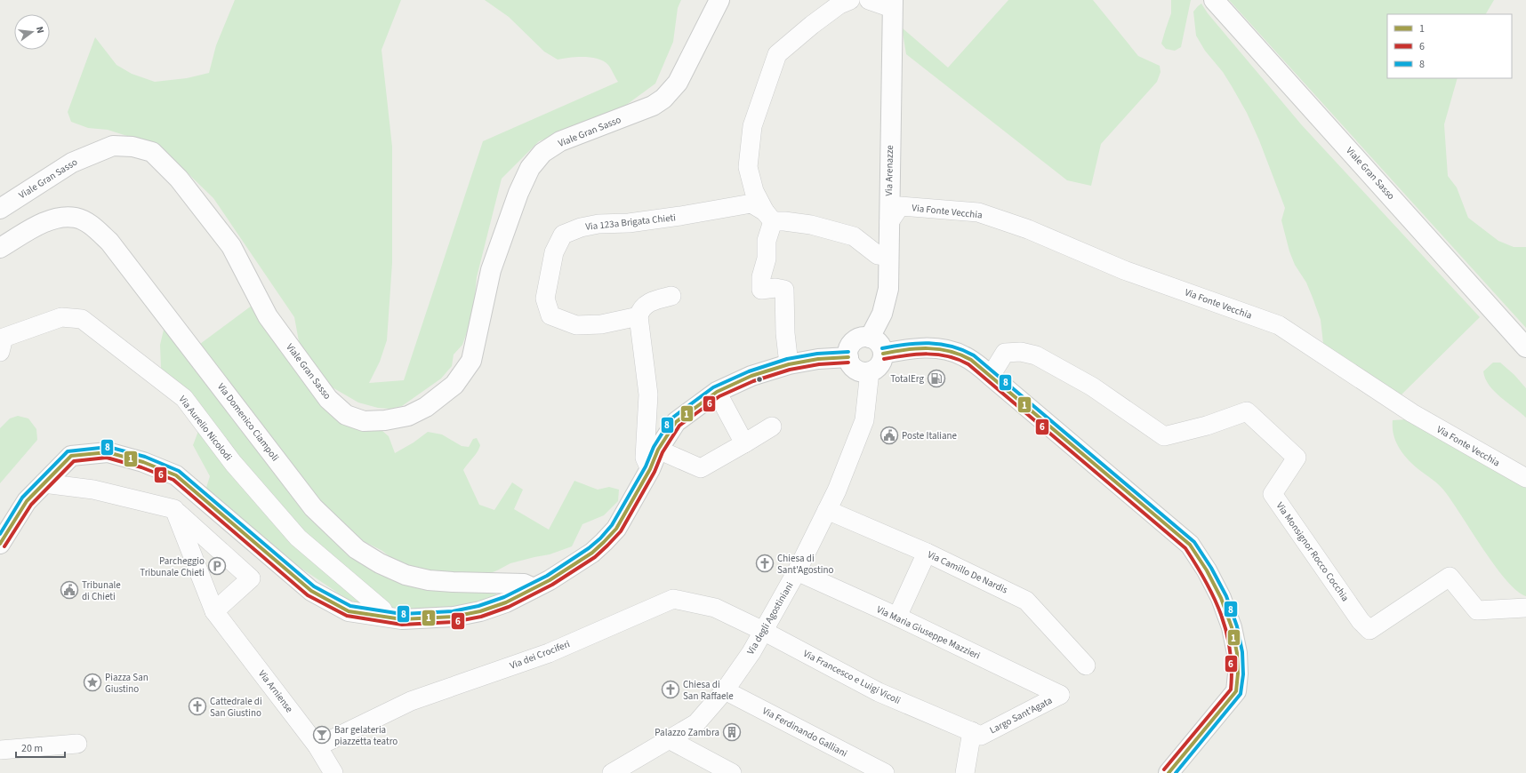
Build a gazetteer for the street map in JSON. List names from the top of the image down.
{
  "streets": {
    "street": [
      "Viale Gran Sasso",
      "Via Arenazze",
      "Via Fonte Vecchia",
      "Via 123a Brigata Chieti",
      "Via Domenico Ciampoli",
      "Via Aurelio Nicolodi",
      "Via Monsignor Rocco Cocchia",
      "Via Camillo De Nardis",
      "Via degli Agostiniani",
      "Via Maria Giuseppe Mazzieri",
      "Via dei Crociferi",
      "Via Francesco e Luigi Vicoli",
      "Via Arniense",
      "Largo Sant'Agata",
      "Via Ferdinando Galliani"
    ]
  },
  "crossings": [
    ["Via Arenazze", "Via Fonte Vecchia"],
    ["Via Arenazze", "Via degli Agostiniani"],
    ["Via Camillo De Nardis", "Via degli Agostiniani"],
    ["Via degli Agostiniani", "Via Maria Giuseppe Mazzieri"],
    ["Via degli Agostiniani", "Via dei Crociferi"],
    ["Via degli Agostiniani", "Via Francesco e Luigi Vicoli"],
    ["Via degli Agostiniani", "Via Ferdinando Galliani"],
    ["Via Maria Giuseppe Mazzieri", "Largo Sant'Agata"],
    ["Via dei Crociferi", "Via Francesco e Luigi Vicoli"],
    ["Via dei Crociferi", "Via Arniense"],
    ["Via Francesco e Luigi Vicoli", "Largo Sant'Agata"]
  ],
  "places": {
    "fuel station": ["TotalErg"],
    "public building": ["Poste Italiane", "Tribunale di Chieti"],
    "church": ["Chiesa di Sant'Agostino", "Chiesa di San Raffaele", "Cattedrale di San Giustino"],
    "parking": ["Parcheggio Tribunale Chieti"],
    "place": ["Piazza San Giustino"],
    "building": ["Palazzo Zambra"],
    "bar": ["Bar gelateria piazzetta teatro"]
  },
  "lines": ["transit line 8", "transit line 1", "transit line 6"],
  "legend": ["1", "6", "8"],
  "scale_bar": "20 m",
  "north": "right"
}
